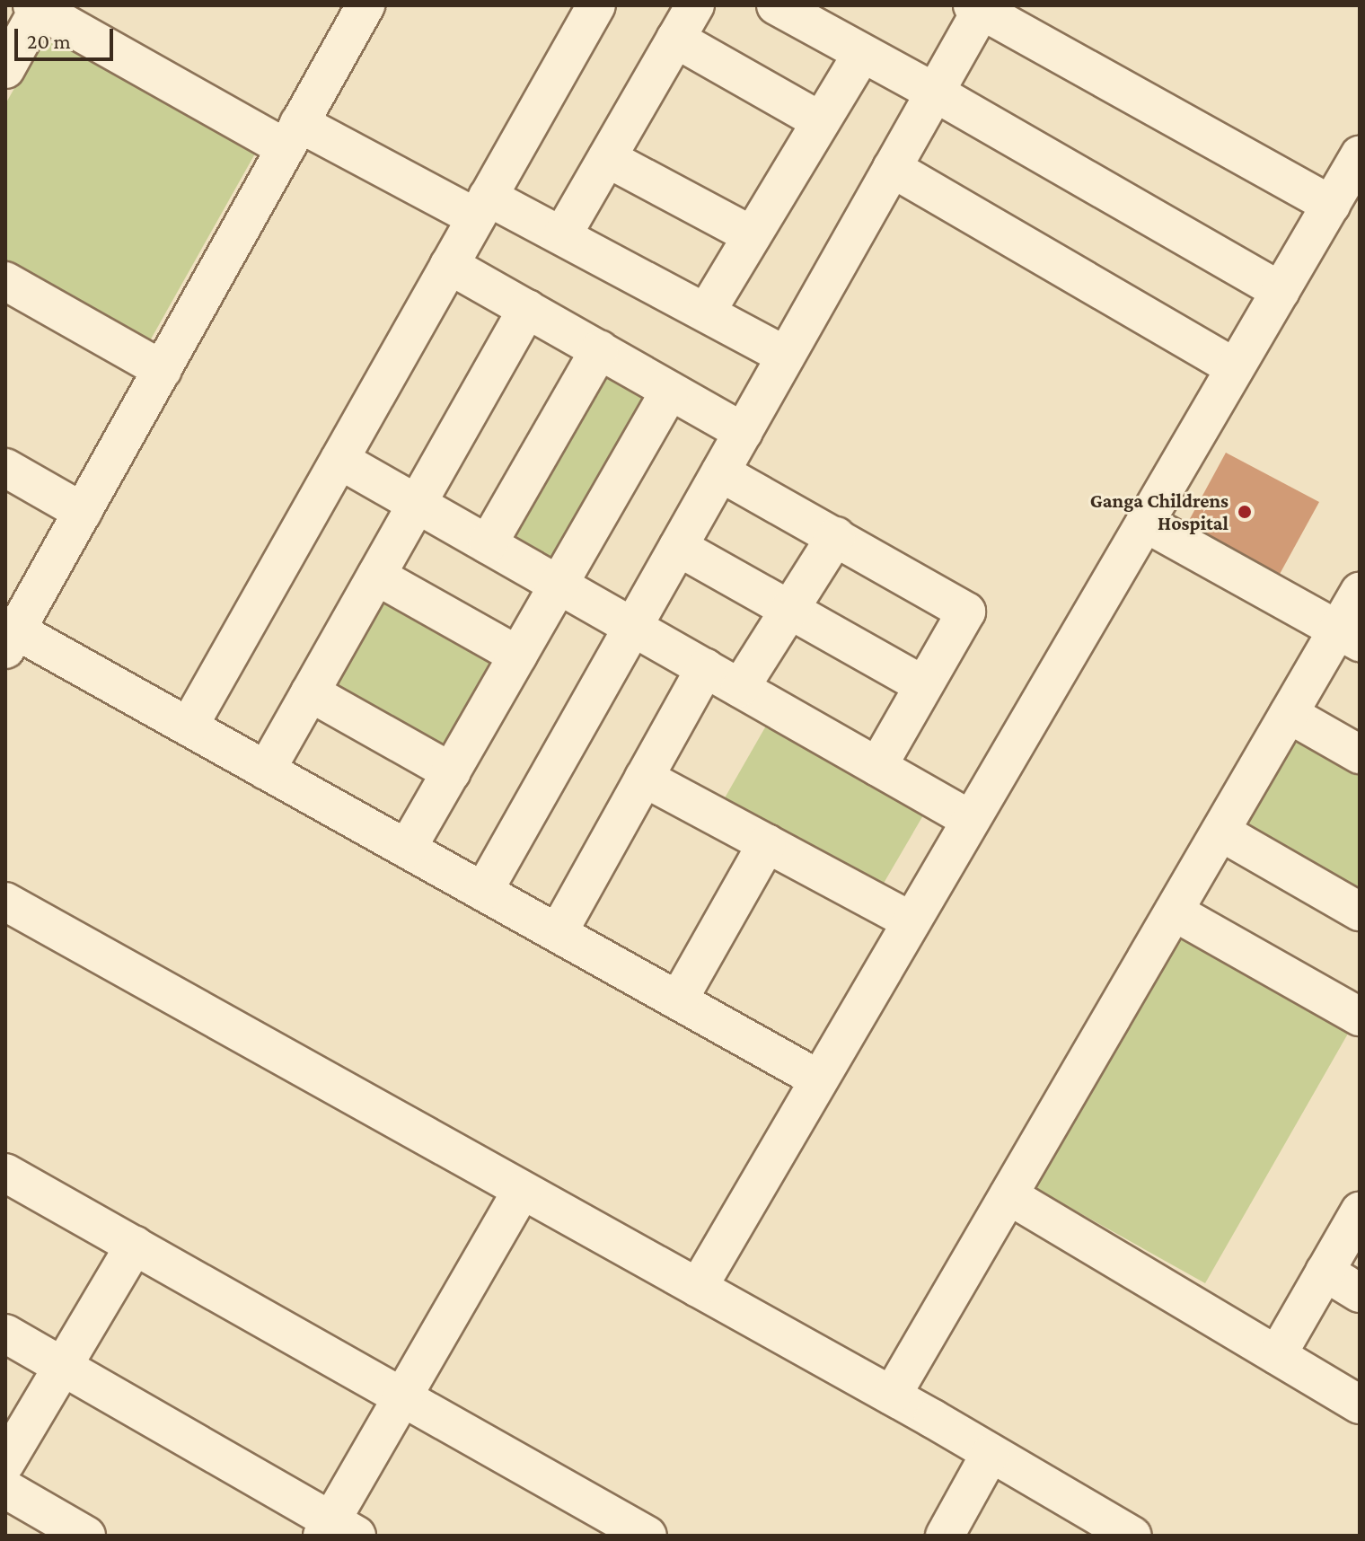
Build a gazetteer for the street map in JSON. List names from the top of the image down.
{
  "places": ["Ganga Childrens Hospital"],
  "scale_bar": "20 m"
}
